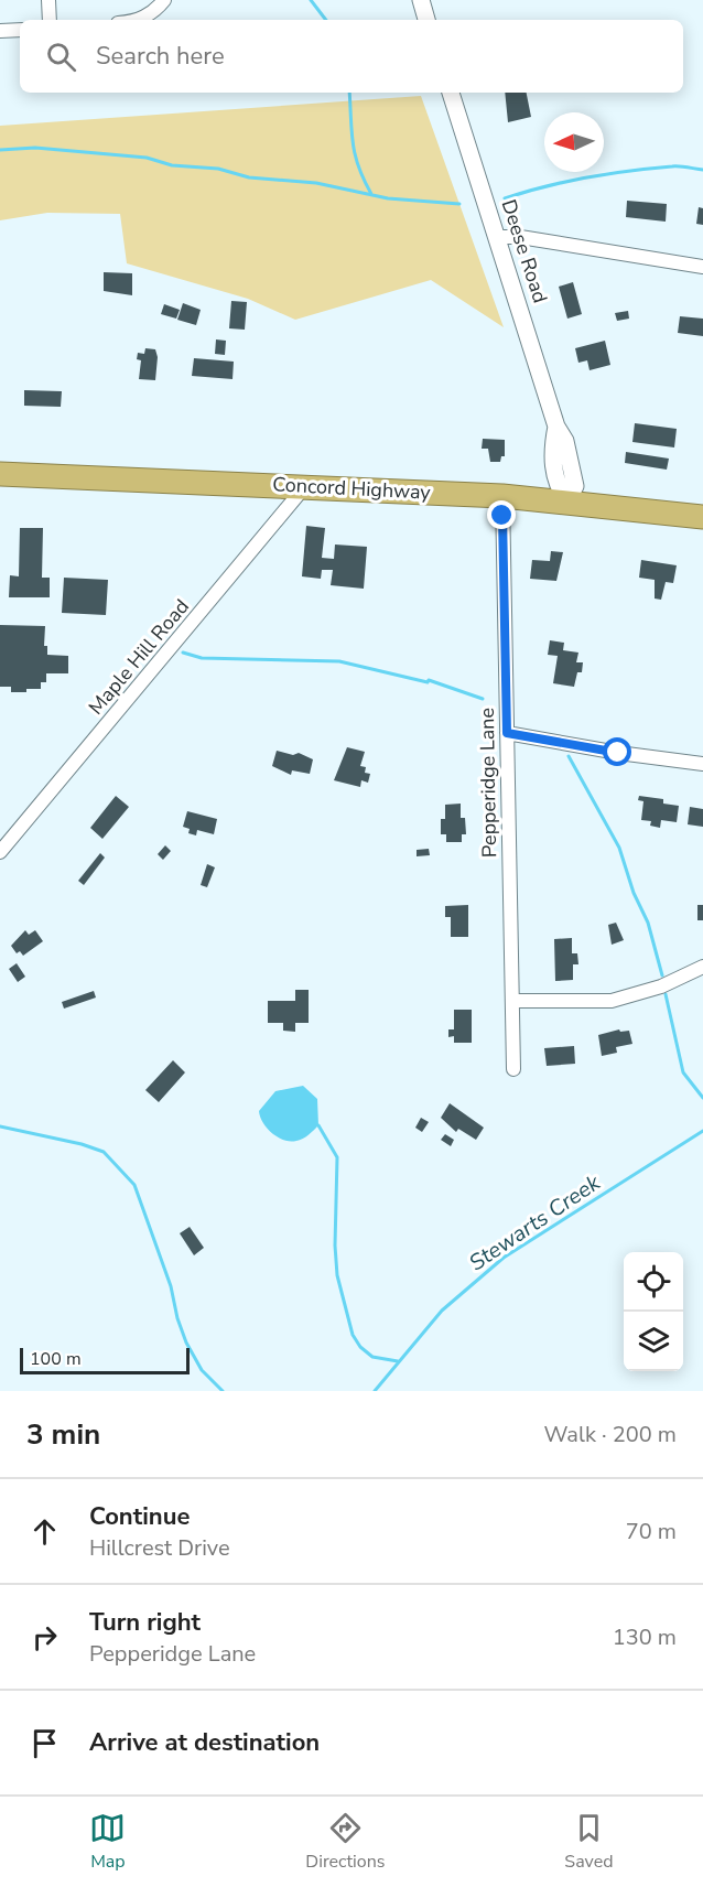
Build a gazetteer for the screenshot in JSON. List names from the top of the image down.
{
  "streets": {
    "highway": ["Concord Highway"],
    "street": ["Deese Road", "Maple Hill Road", "Pepperidge Lane"]
  },
  "crossings": [
    ["Deese Road", "Concord Highway"],
    ["Concord Highway", "Maple Hill Road"],
    ["Concord Highway", "Pepperidge Lane"]
  ],
  "water": ["Stewarts Creek"],
  "scale_bar": "100 m",
  "north": "left",
  "page": {
    "search": "Search here",
    "scale": "100 m",
    "heading": ["3 min", "Walk · 200 m"],
    "list": [
      ["Continue", "Hillcrest Drive", "70 m"],
      ["Turn right", "Pepperidge Lane", "130 m"],
      "Arrive at destination"
    ],
    "nav": ["Map", "Directions", "Saved"]
  }
}
